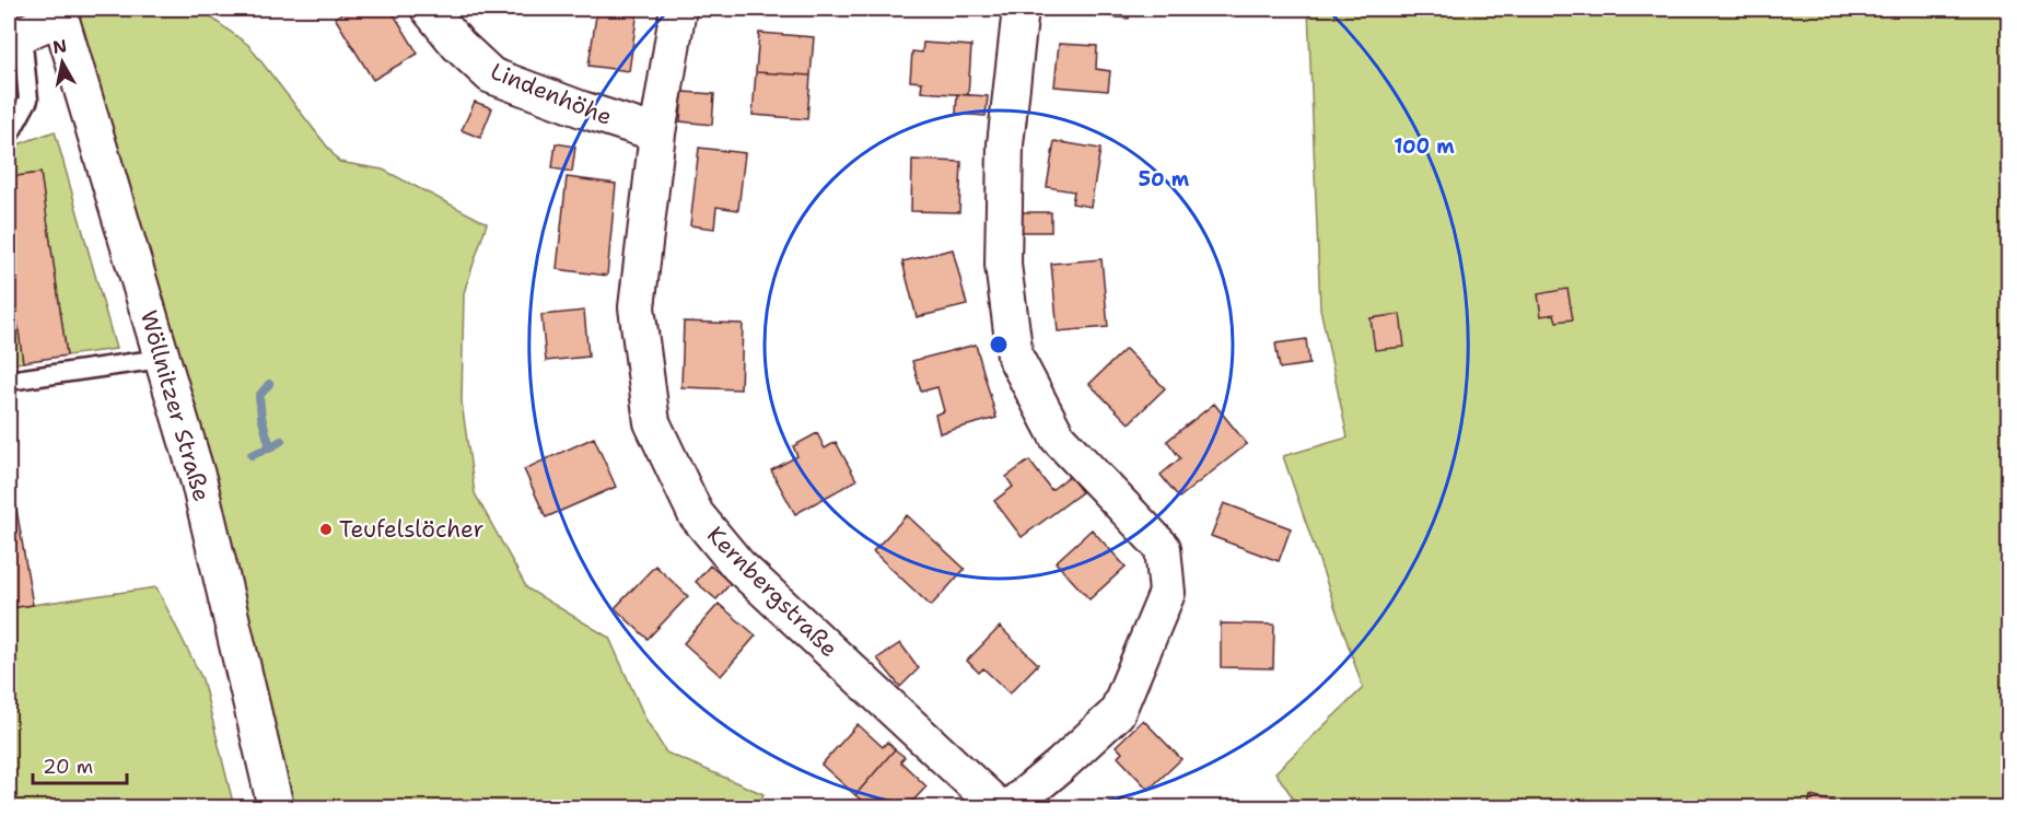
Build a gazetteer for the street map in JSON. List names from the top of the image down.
{
  "streets": {
    "street": ["Lindenhöhe", "Wöllnitzer Straße", "Kernbergstraße"]
  },
  "crossings": [
    ["Lindenhöhe", "Kernbergstraße"]
  ],
  "places": ["Teufelslöcher"],
  "scale_bar": "20 m",
  "north": "top",
  "rings": ["100 m", "50 m"]
}
